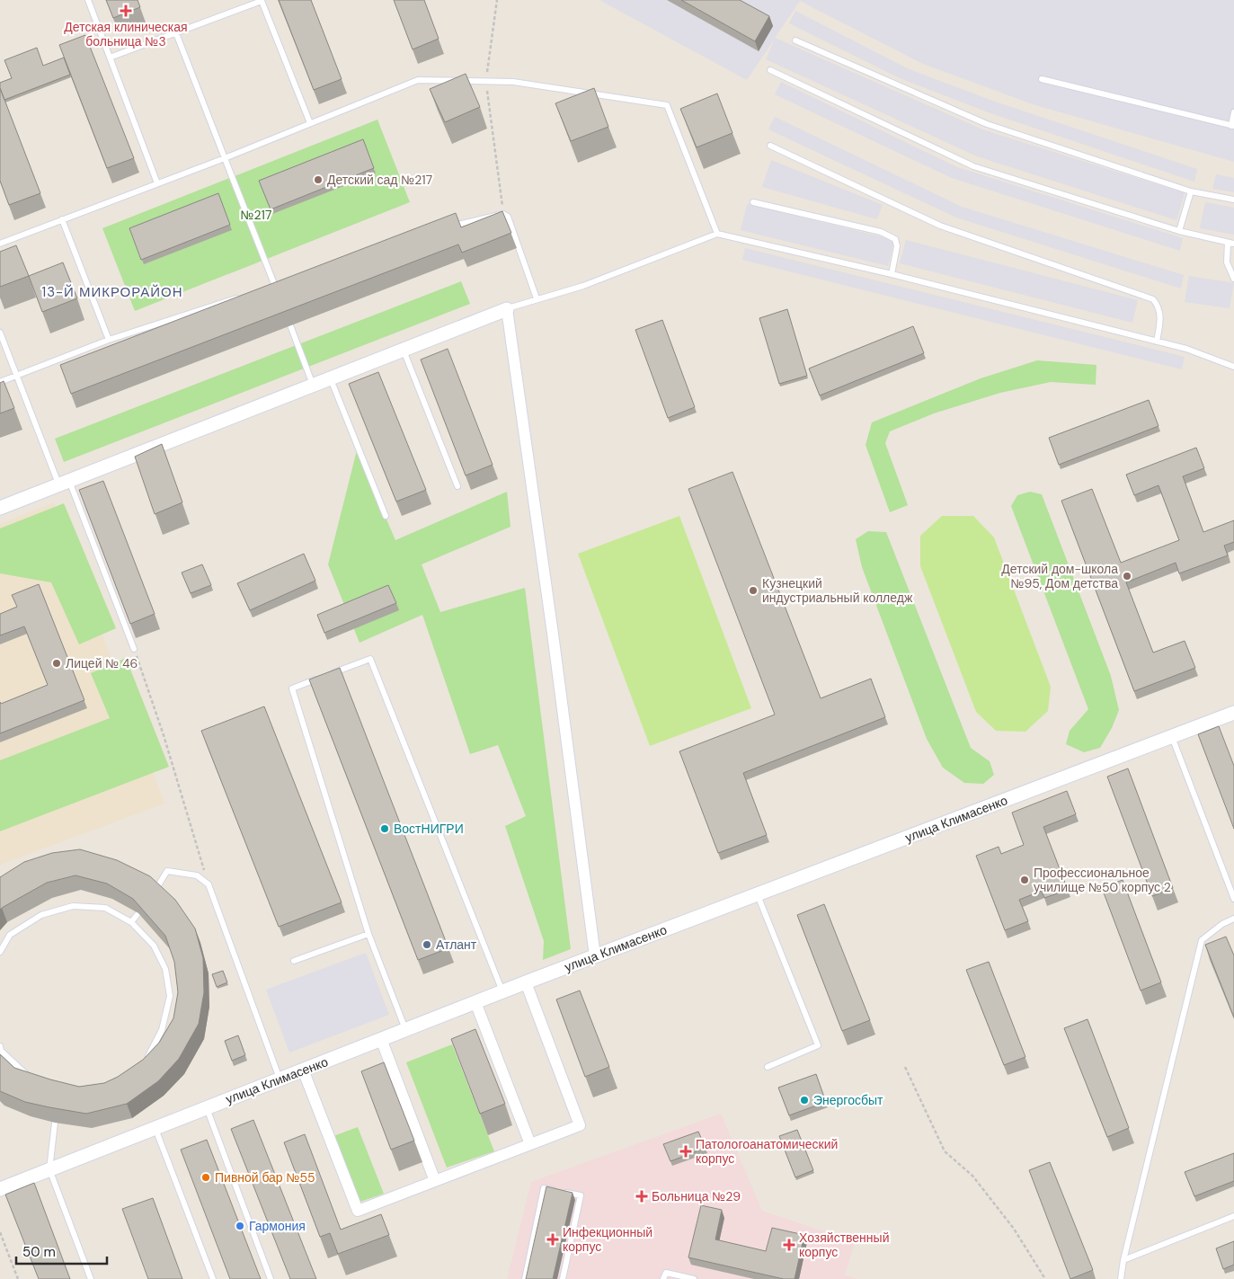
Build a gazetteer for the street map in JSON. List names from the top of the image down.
{
  "streets": {
    "street": ["улица Климасенко"]
  },
  "districts": ["13-Й МИКРОРАЙОН"],
  "parks": ["№217"],
  "places": {
    "health": [
      "Детская клиническая больница №3",
      "Патологоанатомический корпус",
      "Больница №29",
      "Инфекционный корпус",
      "Хозяйственный корпус"
    ],
    "other": [
      "Детский сад №217",
      "Детский дом-школа №95, Дом детства",
      "Кузнецкий индустриальный колледж",
      "Лицей № 46",
      "ВостНИГРИ",
      "Профессиональное училище №50 корпус 2",
      "Атлант",
      "Энергосбыт",
      "Пивной бар №55",
      "Гармония"
    ]
  },
  "scale_bar": "50 m"
}
